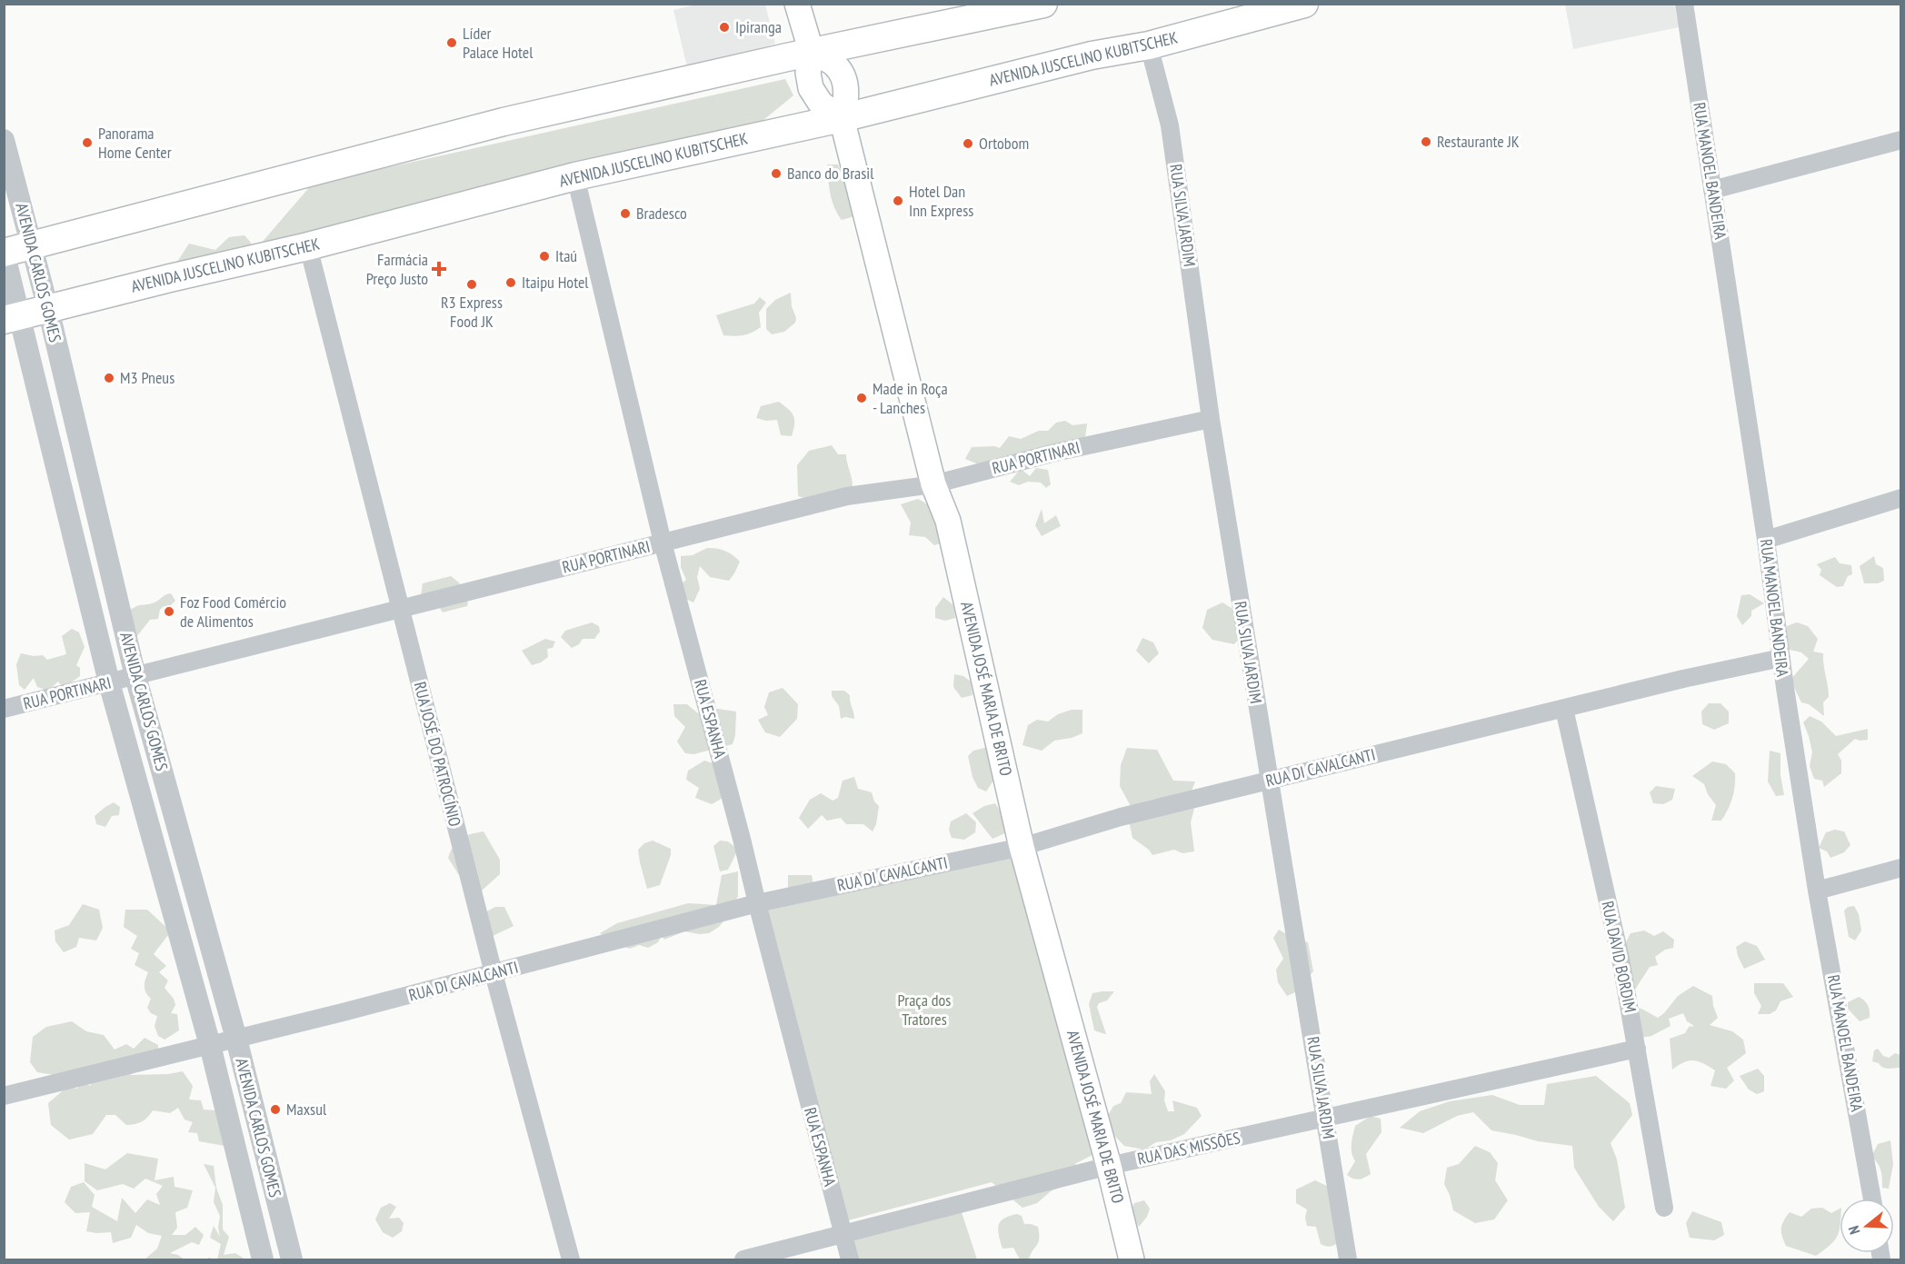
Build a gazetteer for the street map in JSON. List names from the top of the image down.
{
  "streets": {
    "main road": ["AVENIDA JUSCELINO KUBITSCHEK", "AVENIDA JOSÉ MARIA DE BRITO"],
    "street": [
      "RUA MANOEL BANDEIRA",
      "RUA SILVA JARDIM",
      "AVENIDA CARLOS GOMES",
      "RUA PORTINARI",
      "RUA ESPANHA",
      "RUA JOSÉ DO PATROCÍNIO",
      "RUA DI CAVALCANTI",
      "RUA DAVID BORDIM",
      "RUA DAS MISSÕES"
    ]
  },
  "crossings": [
    ["AVENIDA JUSCELINO KUBITSCHEK", "RUA SILVA JARDIM"],
    ["AVENIDA JUSCELINO KUBITSCHEK", "AVENIDA CARLOS GOMES"],
    ["AVENIDA JUSCELINO KUBITSCHEK", "AVENIDA JOSÉ MARIA DE BRITO"],
    ["AVENIDA JUSCELINO KUBITSCHEK", "RUA ESPANHA"],
    ["AVENIDA JUSCELINO KUBITSCHEK", "RUA JOSÉ DO PATROCÍNIO"],
    ["RUA MANOEL BANDEIRA", "RUA DI CAVALCANTI"],
    ["RUA SILVA JARDIM", "RUA PORTINARI"],
    ["RUA SILVA JARDIM", "RUA DI CAVALCANTI"],
    ["RUA SILVA JARDIM", "RUA DAS MISSÕES"],
    ["AVENIDA CARLOS GOMES", "RUA PORTINARI"],
    ["AVENIDA CARLOS GOMES", "RUA DI CAVALCANTI"],
    ["RUA PORTINARI", "AVENIDA JOSÉ MARIA DE BRITO"],
    ["RUA PORTINARI", "RUA ESPANHA"],
    ["RUA PORTINARI", "RUA JOSÉ DO PATROCÍNIO"],
    ["AVENIDA JOSÉ MARIA DE BRITO", "RUA DI CAVALCANTI"],
    ["AVENIDA JOSÉ MARIA DE BRITO", "RUA DAS MISSÕES"],
    ["RUA ESPANHA", "RUA DI CAVALCANTI"],
    ["RUA ESPANHA", "RUA DAS MISSÕES"],
    ["RUA JOSÉ DO PATROCÍNIO", "RUA DI CAVALCANTI"],
    ["RUA DI CAVALCANTI", "RUA DAVID BORDIM"],
    ["RUA DAVID BORDIM", "RUA DAS MISSÕES"]
  ],
  "parks": ["Praça dos Tratores"],
  "places": {
    "other": [
      "Ipiranga",
      "Líder Palace Hotel",
      "Restaurante JK",
      "Panorama Home Center",
      "Ortobom",
      "Banco do Brasil",
      "Hotel Dan Inn Express",
      "Bradesco",
      "Itaú",
      "Itaipu Hotel",
      "R3 Express Food JK",
      "M3 Pneus",
      "Made in Roça - Lanches",
      "Foz Food Comércio de Alimentos",
      "Maxsul"
    ],
    "health": ["Farmácia Preço Justo"]
  },
  "north": "left"
}
